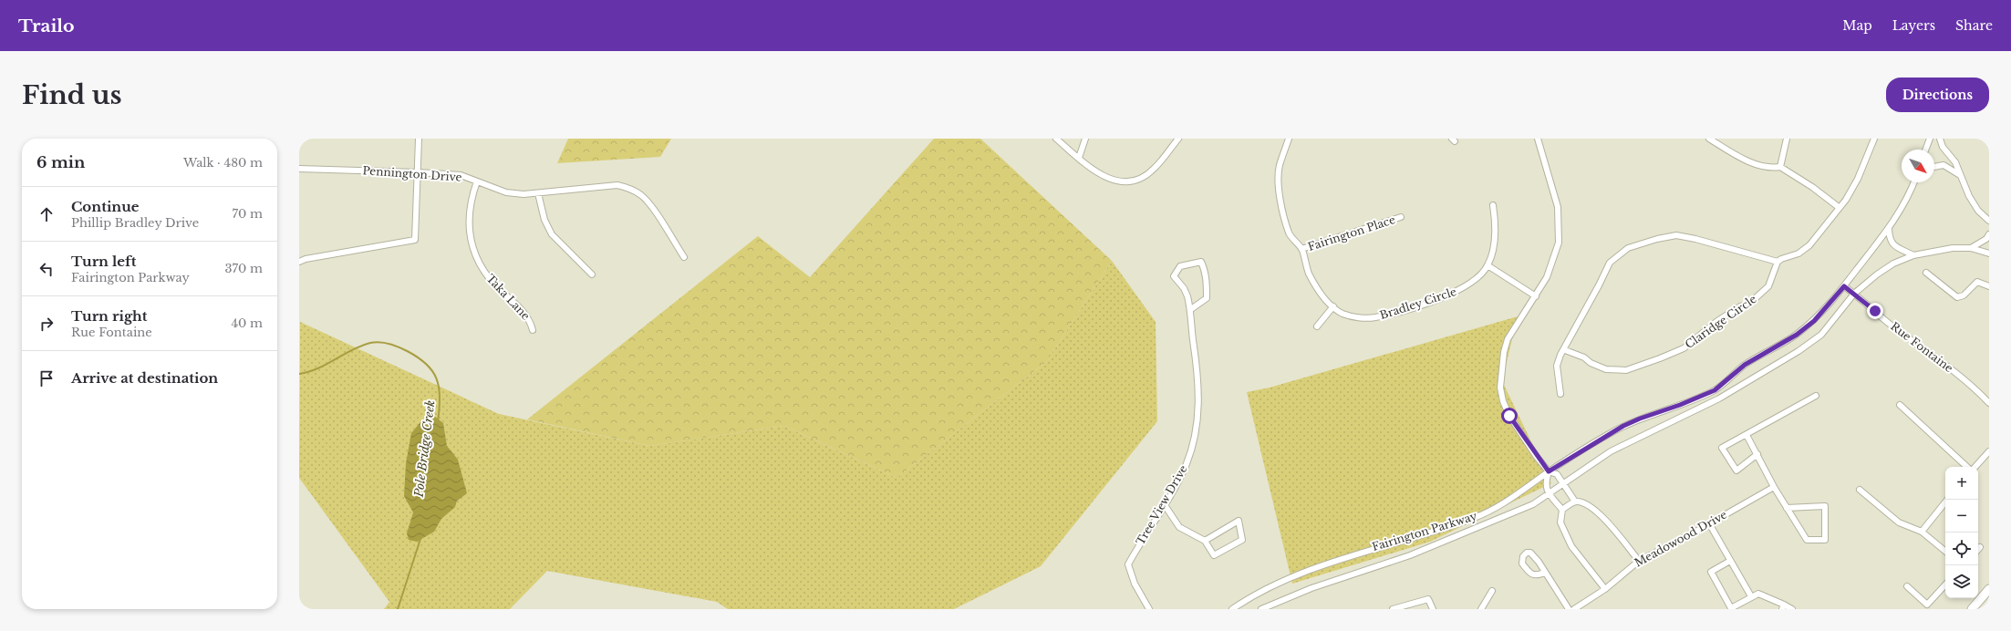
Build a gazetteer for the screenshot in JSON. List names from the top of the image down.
{
  "streets": {
    "street": [
      "Pennington Drive",
      "Fairington Place",
      "Taka Lane",
      "Bradley Circle",
      "Claridge Circle",
      "Rue Fontaine",
      "Tree View Drive",
      "Fairington Parkway",
      "Meadowood Drive"
    ]
  },
  "crossings": [
    ["Pennington Drive", "Taka Lane"],
    ["Fairington Place", "Bradley Circle"],
    ["Rue Fontaine", "Fairington Parkway"]
  ],
  "water": ["Pole Bridge Creek"],
  "north": "bottom right",
  "page": {
    "header": "Trailo",
    "nav": ["Map", "Layers", "Share"],
    "buttons": "Directions",
    "title": "Find us",
    "heading": ["6 min", "Walk · 480 m"],
    "list": [
      ["Continue", "Phillip Bradley Drive", "70 m"],
      ["Turn left", "Fairington Parkway", "370 m"],
      ["Turn right", "Rue Fontaine", "40 m"],
      "Arrive at destination"
    ],
    "map_buttons": ["+", "−"]
  }
}
